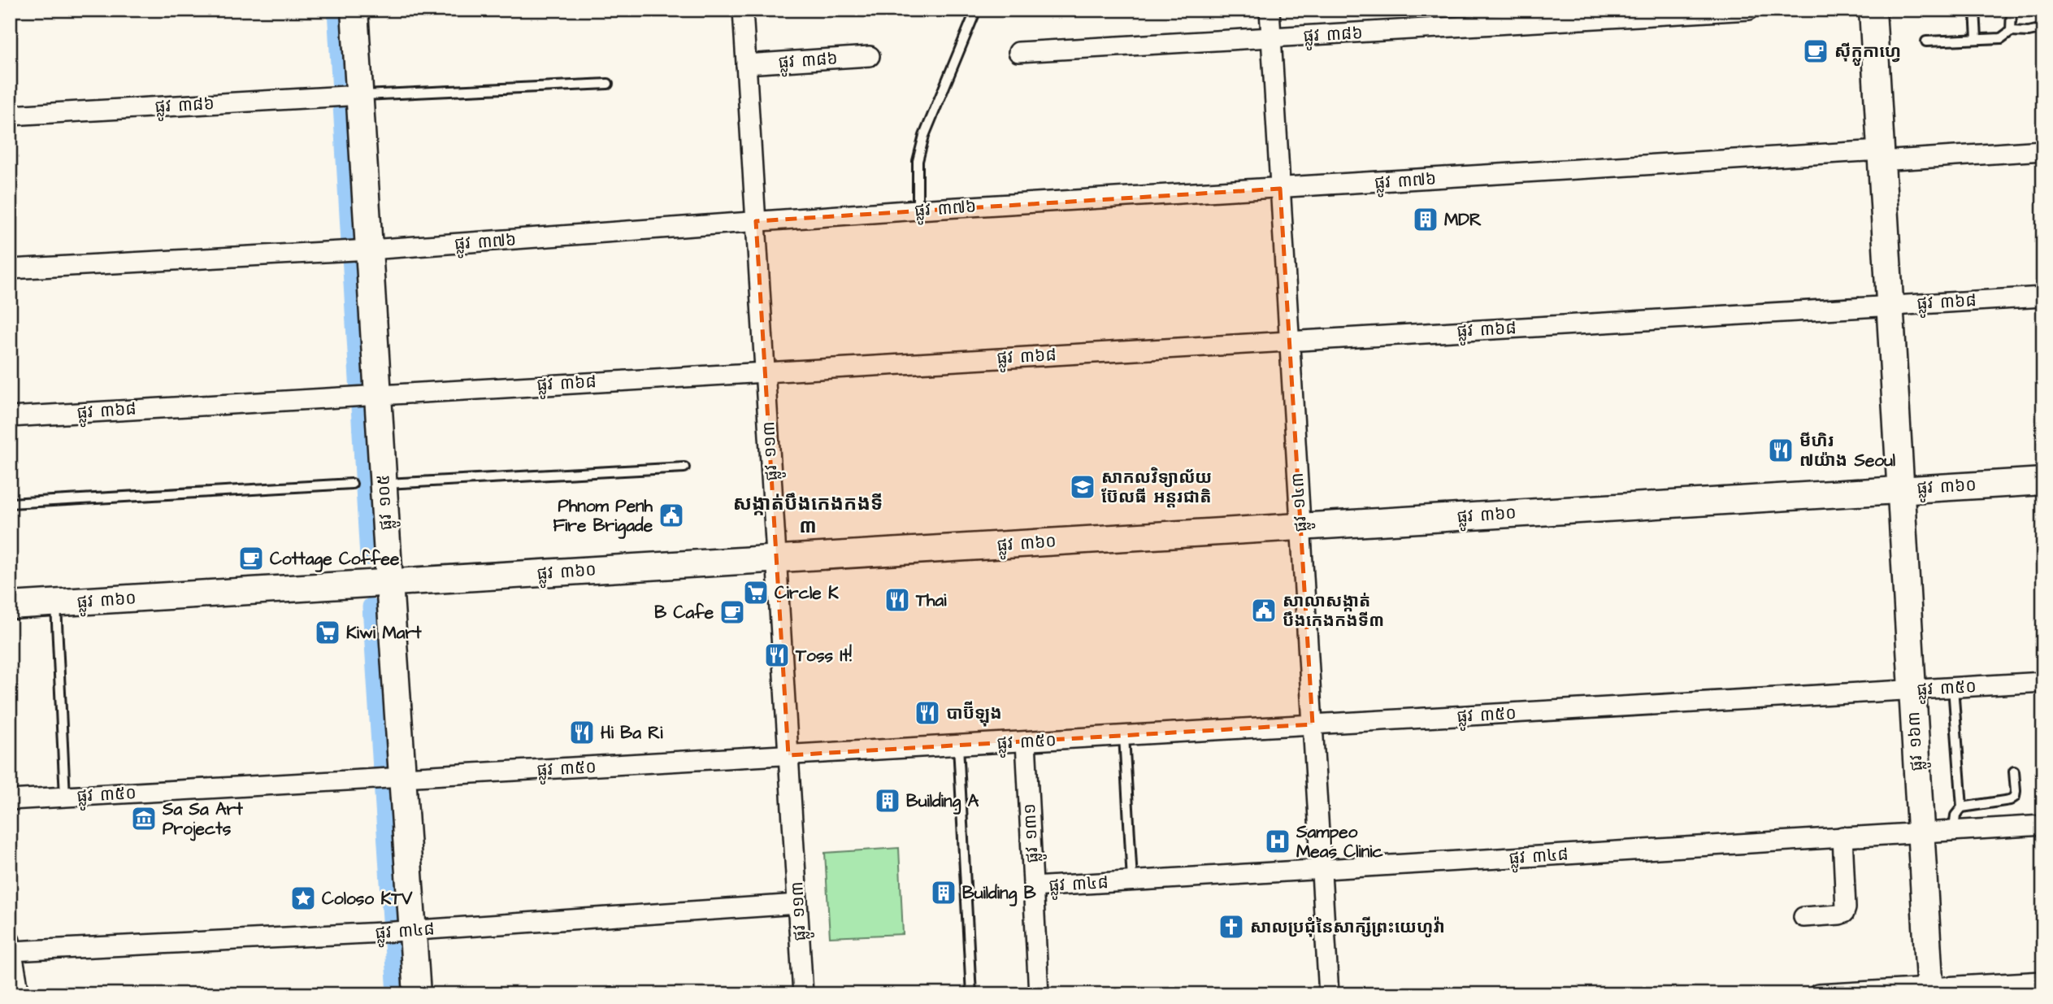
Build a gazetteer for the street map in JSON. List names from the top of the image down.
{
  "streets": {
    "street": [
      "ផ្លូវ ៣៨៦",
      "ផ្លូវ ៣៧៦",
      "ផ្លូវ ៣៦៨",
      "ផ្លូវ ១១៣",
      "ផ្លូវ ៣៦០",
      "ផ្លូវ ១០៥",
      "ផ្លូវ ១៤៣",
      "ផ្លូវ ៣៥០",
      "ផ្លូវ ១៦៣",
      "ផ្លូវ ១៣១",
      "ផ្លូវ ៣៤៨"
    ]
  },
  "crossings": [
    ["ផ្លូវ ៣៨៦", "ផ្លូវ ១១៣"],
    ["ផ្លូវ ៣៨៦", "ផ្លូវ ១០៥"],
    ["ផ្លូវ ៣៨៦", "ផ្លូវ ១៤៣"],
    ["ផ្លូវ ៣៧៦", "ផ្លូវ ១១៣"],
    ["ផ្លូវ ៣៧៦", "ផ្លូវ ១០៥"],
    ["ផ្លូវ ៣៧៦", "ផ្លូវ ១៤៣"],
    ["ផ្លូវ ៣៧៦", "ផ្លូវ ១៦៣"],
    ["ផ្លូវ ៣៦៨", "ផ្លូវ ១១៣"],
    ["ផ្លូវ ៣៦៨", "ផ្លូវ ១០៥"],
    ["ផ្លូវ ៣៦៨", "ផ្លូវ ១៤៣"],
    ["ផ្លូវ ៣៦៨", "ផ្លូវ ១៦៣"],
    ["ផ្លូវ ១១៣", "ផ្លូវ ៣៦០"],
    ["ផ្លូវ ១១៣", "ផ្លូវ ៣៥០"],
    ["ផ្លូវ ១១៣", "ផ្លូវ ៣៤៨"],
    ["ផ្លូវ ៣៦០", "ផ្លូវ ១០៥"],
    ["ផ្លូវ ៣៦០", "ផ្លូវ ១៤៣"],
    ["ផ្លូវ ៣៦០", "ផ្លូវ ១៦៣"],
    ["ផ្លូវ ១០៥", "ផ្លូវ ៣៥០"],
    ["ផ្លូវ ១០៥", "ផ្លូវ ៣៤៨"],
    ["ផ្លូវ ១៤៣", "ផ្លូវ ៣៥០"],
    ["ផ្លូវ ១៤៣", "ផ្លូវ ៣៤៨"],
    ["ផ្លូវ ៣៥០", "ផ្លូវ ១៦៣"],
    ["ផ្លូវ ៣៥០", "ផ្លូវ ១៣១"],
    ["ផ្លូវ ១៦៣", "ផ្លូវ ៣៤៨"],
    ["ផ្លូវ ១៣១", "ផ្លូវ ៣៤៨"]
  ],
  "districts": ["សង្កាត់បឹងកេងកងទី ៣"],
  "places": {
    "cafe": ["ស៊ីក្លូកាហ្វេ", "Cottage Coffee", "B Cafe"],
    "building": ["MDR", "Building A", "Building B"],
    "restaurant": [
      "មីហិរ ៧យ៉ាង Seoul",
      "Thai",
      "Toss It!",
      "បាប៊ីឡុង",
      "Hi Ba Ri"
    ],
    "school or university": ["សាកលវិទ្យាល័យ ប៊ែលធី អន្តរជាតិ"],
    "public building": ["Phnom Penh Fire Brigade", "សាលាសង្កាត់ បឹងកេងកងទី៣"],
    "supermarket": ["Circle K", "Kiwi Mart"],
    "museum": ["Sa Sa Art Projects"],
    "hospital": ["Sampeo Meas Clinic"],
    "place": ["Coloso KTV"],
    "church": ["សាលប្រជុំនៃសាក្សីព្រះយេហូវ៉ា"]
  }
}
